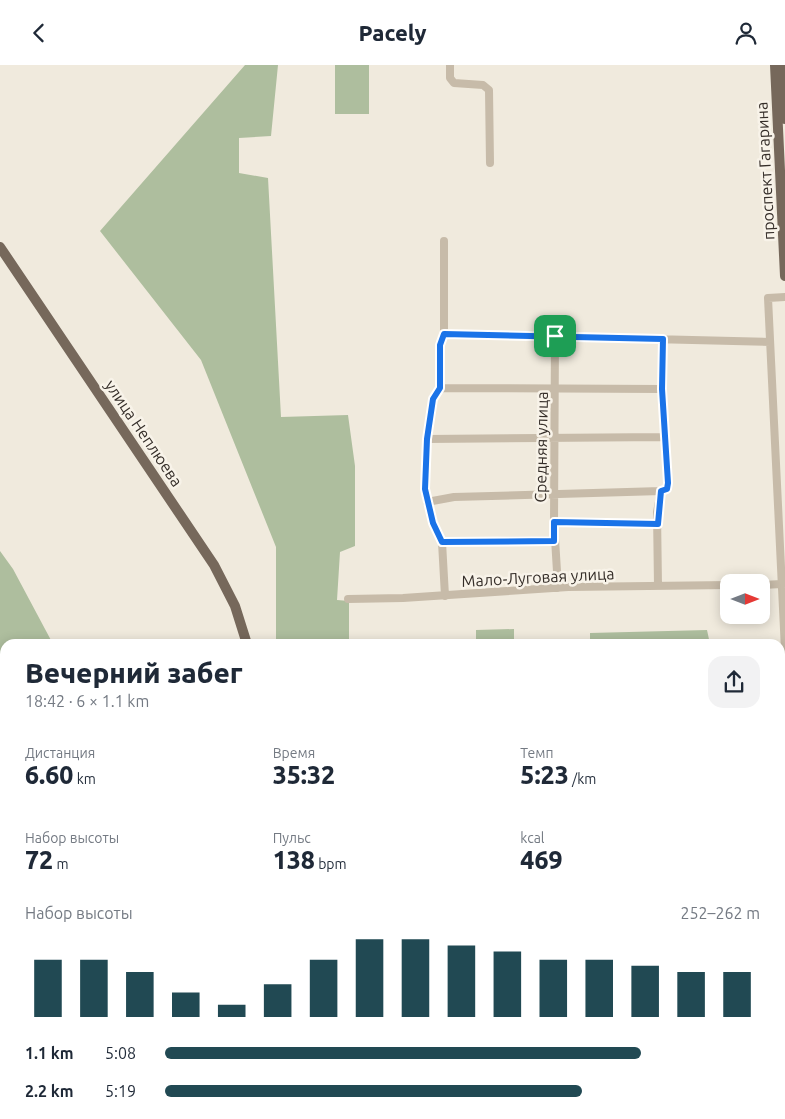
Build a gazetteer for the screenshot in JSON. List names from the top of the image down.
{
  "streets": {
    "main road": ["проспект Гагарина", "улица Неплюева"],
    "street": ["Средняя улица", "Мало-Луговая улица"]
  },
  "crossings": [
    ["Средняя улица", "Мало-Луговая улица"]
  ],
  "north": "right",
  "page": {
    "header": "Pacely",
    "heading": ["Вечерний забег", "18:42 · 6 × 1.1 km"],
    "stats": [
      ["Дистанция", "6.60 km"],
      ["Время", "35:32"],
      ["Темп", "5:23 /km"],
      ["Набор высоты", "72 m"],
      ["Пульс", "138 bpm"],
      ["kcal", "469"]
    ],
    "chart": ["Набор высоты", "252–262 m"],
    "list": [
      {
        "name": "1.1 km",
        "note": "5:08"
      },
      {
        "name": "2.2 km",
        "note": "5:19"
      }
    ]
  }
}
